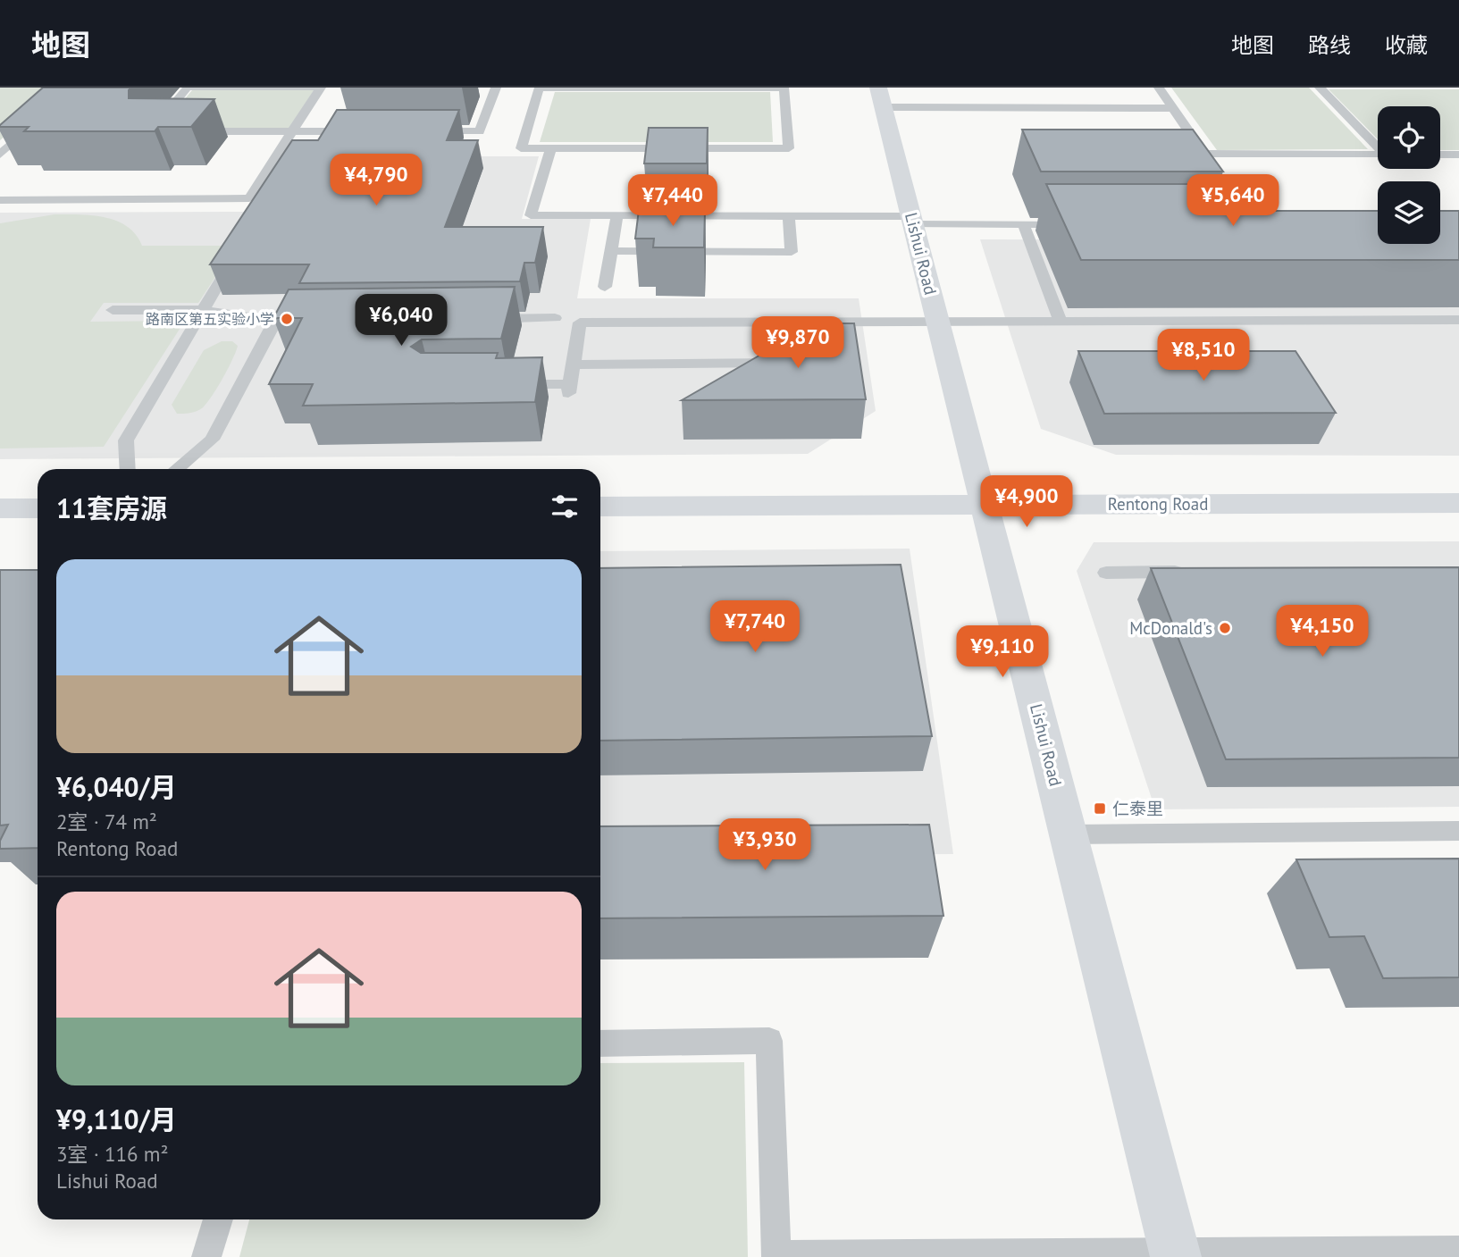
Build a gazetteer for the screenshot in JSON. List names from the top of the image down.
{
  "streets": {
    "street": ["Lishui Road", "Rentong Road"]
  },
  "crossings": [
    ["Lishui Road", "Rentong Road"]
  ],
  "places": {
    "other": ["路南区第五实验小学", "McDonald's"],
    "transit": ["仁泰里"]
  },
  "page": {
    "header": "地图",
    "nav": ["地图", "路线", "收藏"],
    "price": [
      "¥4,790",
      "¥7,440",
      "¥5,640",
      "¥6,040",
      "¥9,870",
      "¥8,510",
      "¥4,900",
      "¥7,740",
      "¥4,150",
      "¥9,110",
      "¥3,930"
    ],
    "heading": "11套房源",
    "list": [
      {
        "name": "¥6,040/月",
        "note": "2室 · 74 m² · Rentong Road"
      },
      {
        "name": "¥9,110/月",
        "note": "3室 · 116 m² · Lishui Road"
      }
    ]
  }
}
